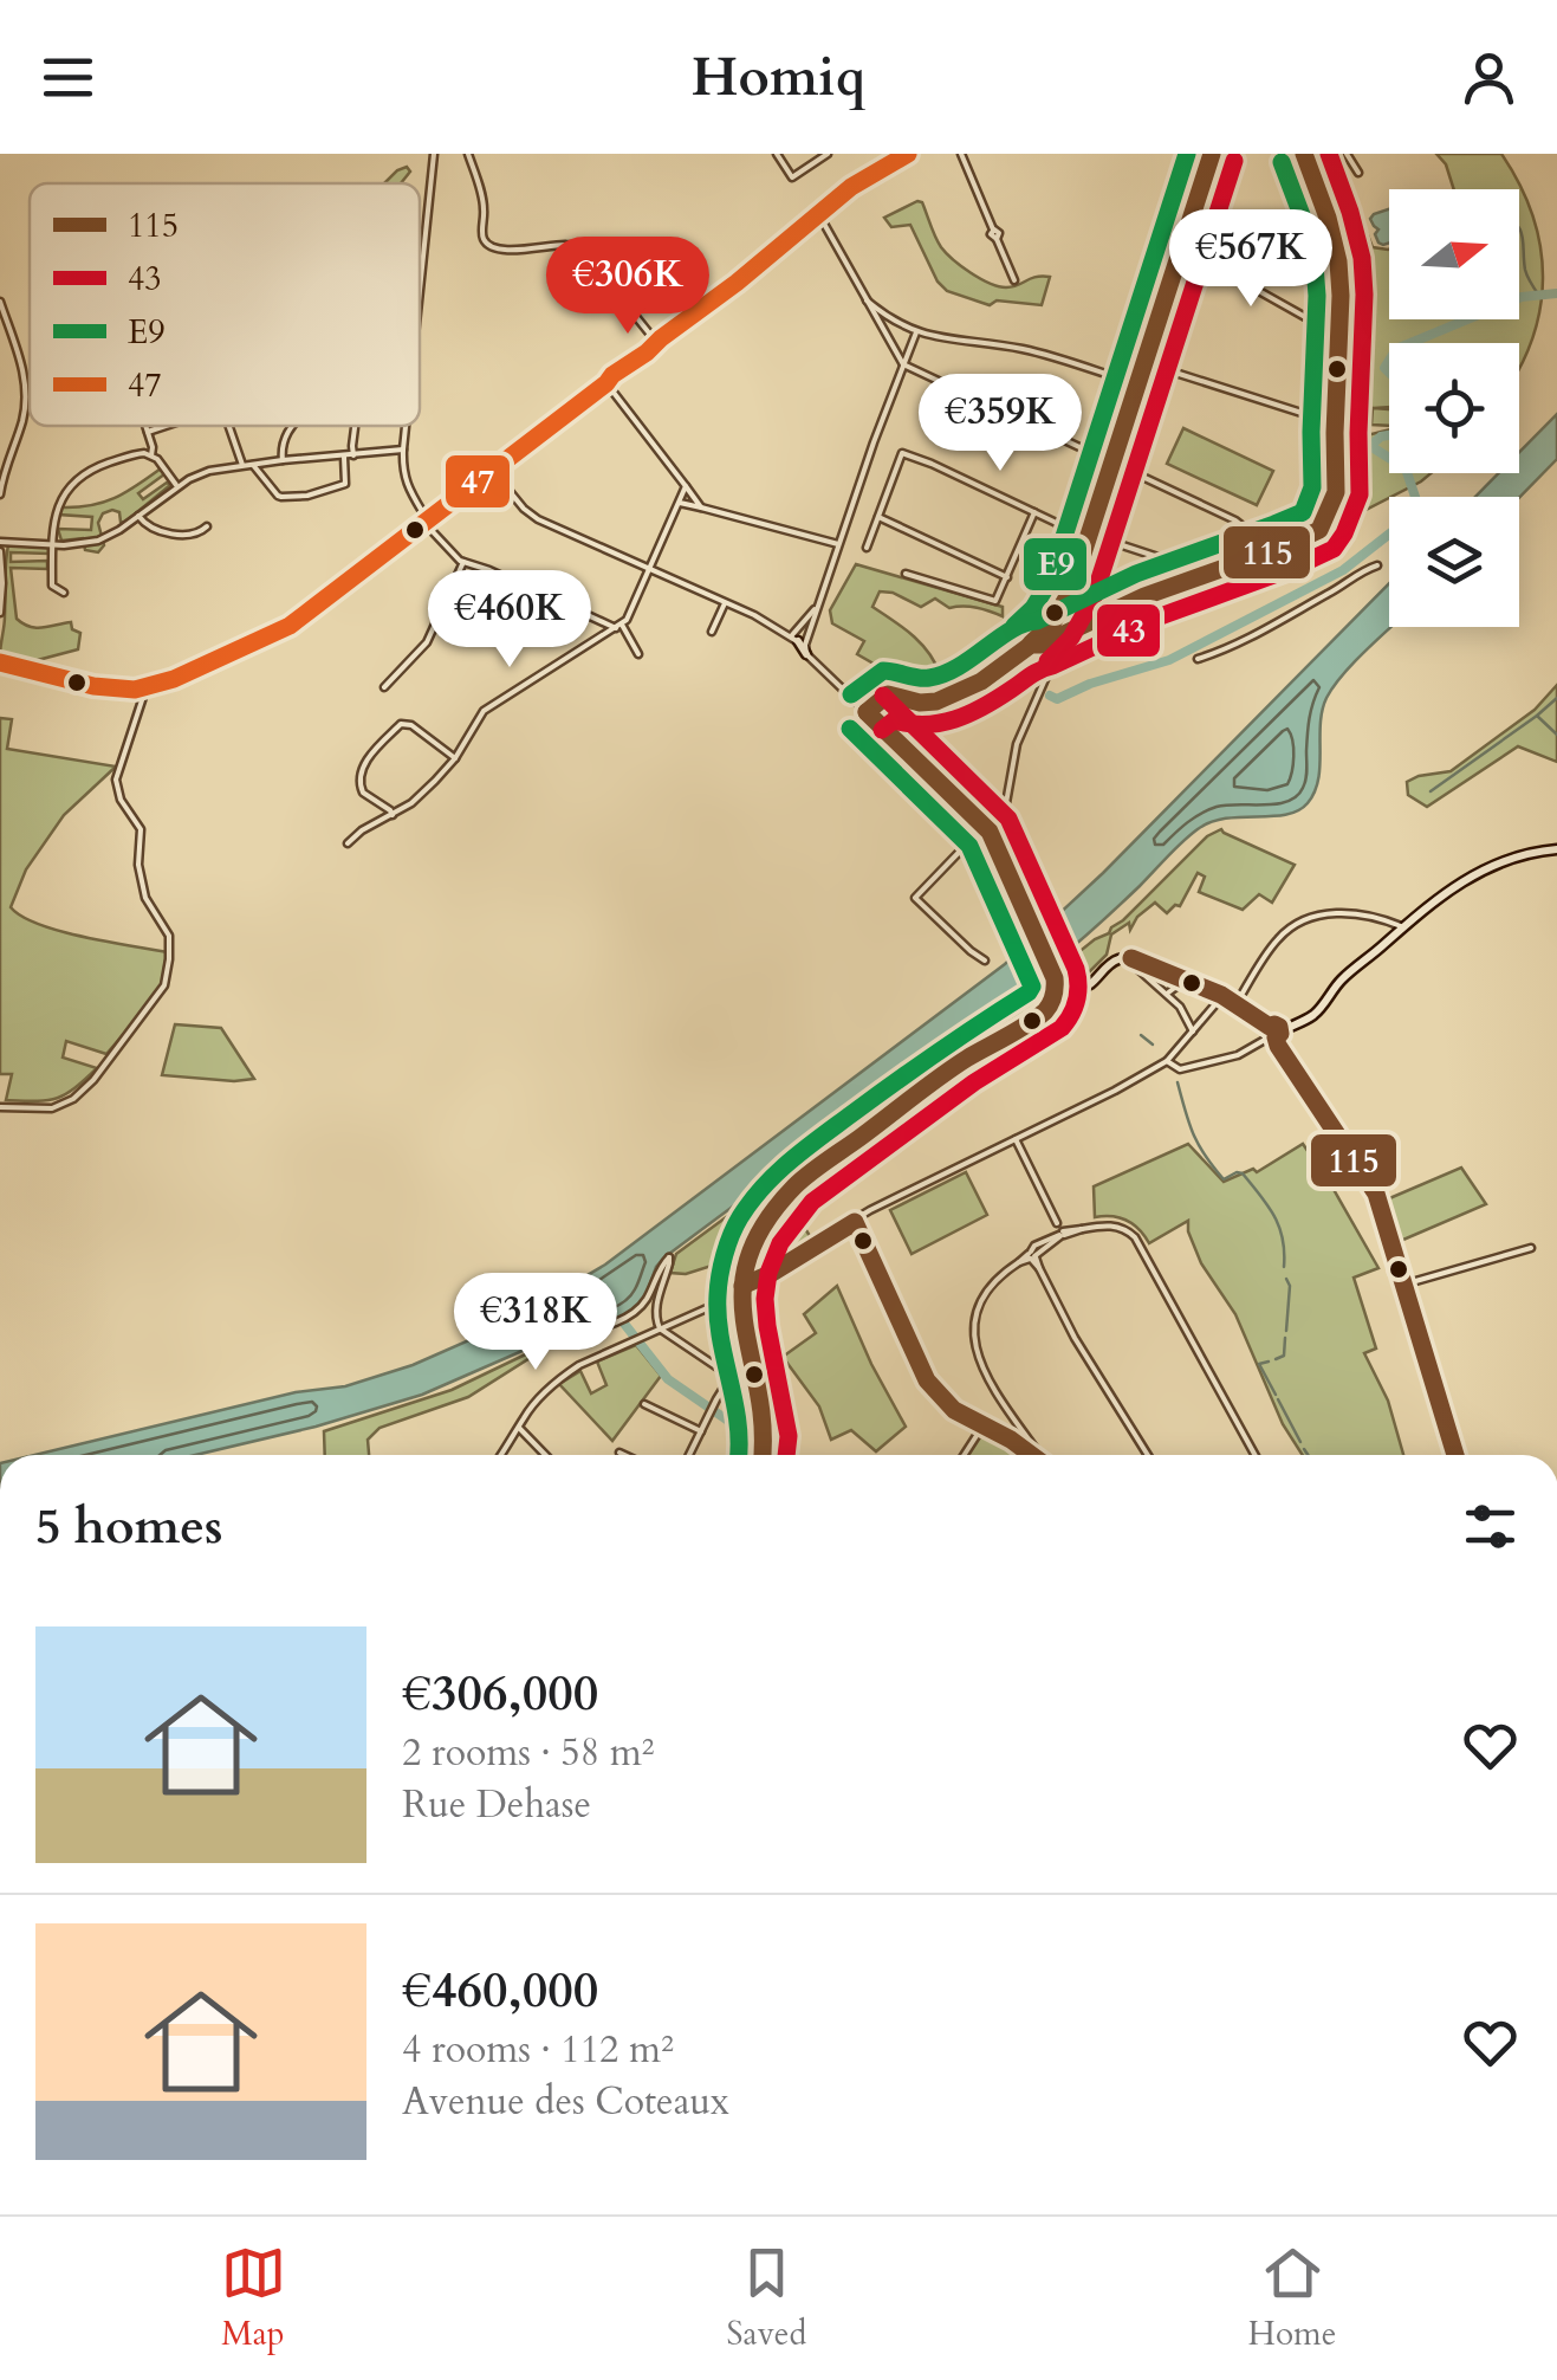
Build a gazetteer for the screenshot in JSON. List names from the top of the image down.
{
  "lines": [
    "transit line 115",
    "transit line 43",
    "transit line E9",
    "transit line 47"
  ],
  "legend": [
    "115",
    "43",
    "E9",
    "47"
  ],
  "north": "right",
  "page": {
    "header": "Homiq",
    "price": [
      "€567K",
      "€306K",
      "€359K",
      "€460K",
      "€318K"
    ],
    "heading": "5 homes",
    "list": [
      {
        "name": "€306,000",
        "note": "2 rooms · 58 m² · Rue Dehase"
      },
      {
        "name": "€460,000",
        "note": "4 rooms · 112 m² · Avenue des Coteaux"
      }
    ],
    "tabs": ["Map", "Saved", "Home"]
  }
}
